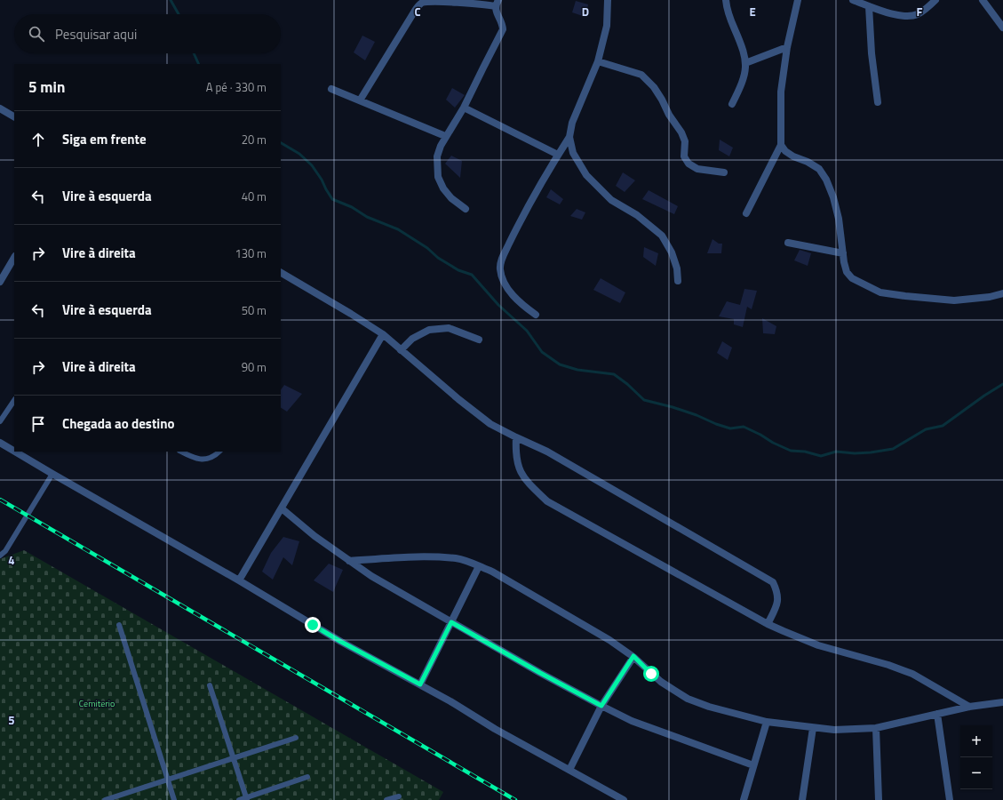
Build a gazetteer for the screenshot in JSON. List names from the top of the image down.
{
  "parks": ["Cemiterio"],
  "page": {
    "search": "Pesquisar aqui",
    "heading": ["5 min", "A pé · 330 m"],
    "list": [
      ["Siga em frente", "20 m"],
      ["Vire à esquerda", "40 m"],
      ["Vire à direita", "130 m"],
      ["Vire à esquerda", "50 m"],
      ["Vire à direita", "90 m"],
      "Chegada ao destino"
    ],
    "map_buttons": ["+", "−"]
  },
  "grid": {
    "columns": [
      "C",
      "D",
      "E",
      "F"
    ],
    "rows": ["4", "5"]
  }
}
